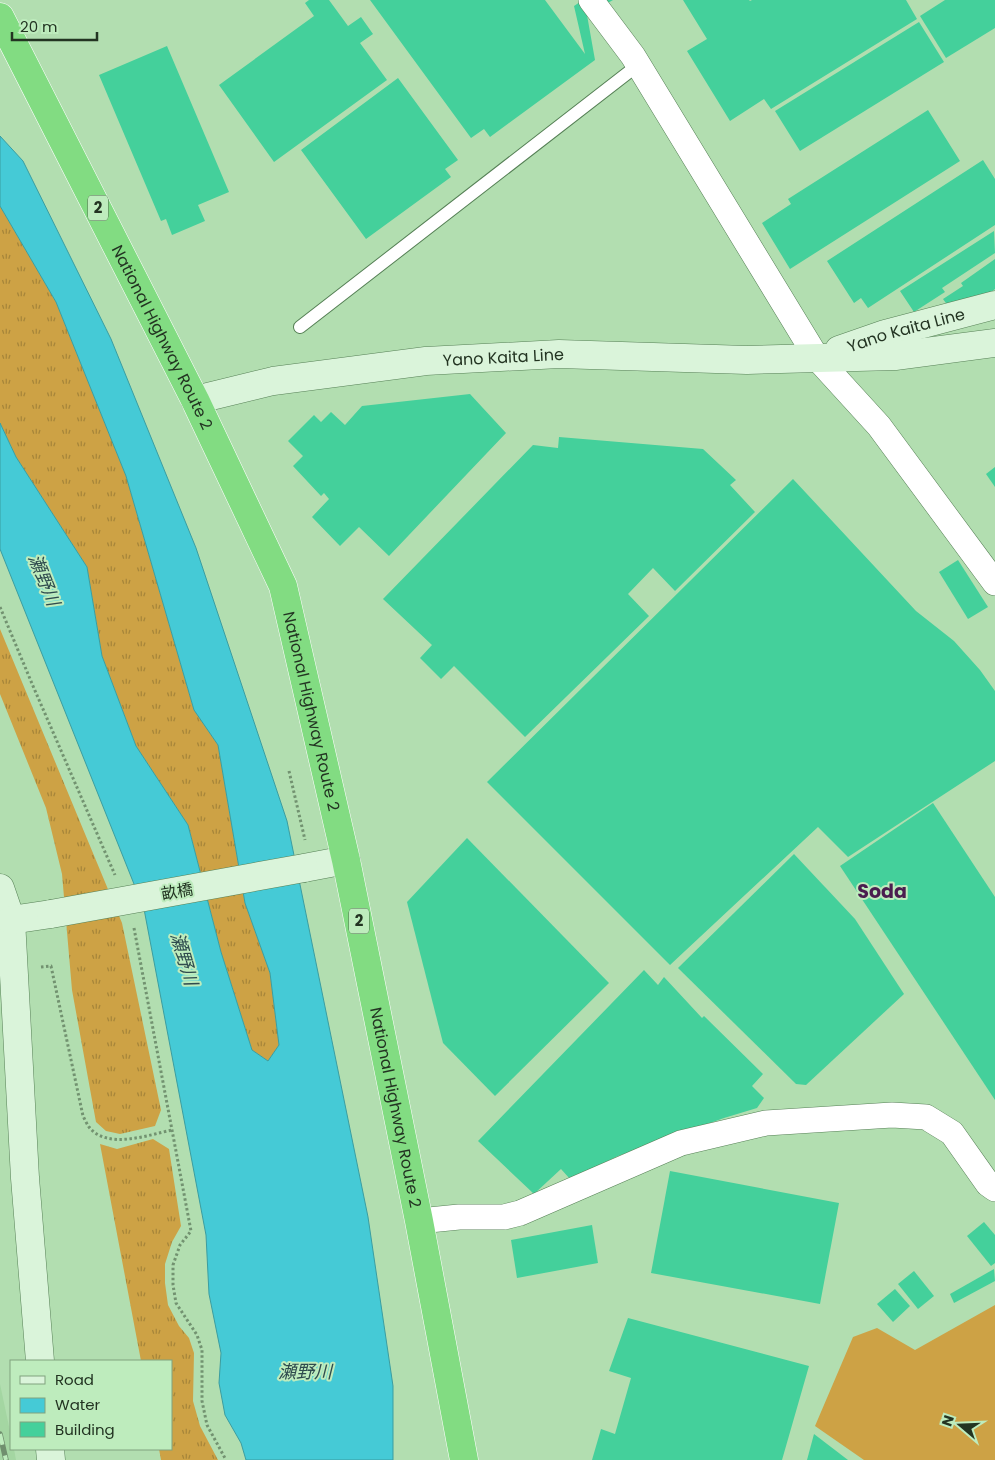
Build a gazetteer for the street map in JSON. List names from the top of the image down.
{
  "streets": {
    "highway": ["2", "National Highway Route 2"],
    "main road": ["Yano Kaita Line", "畝橋"]
  },
  "crossings": [
    ["Yano Kaita Line", "National Highway Route 2"],
    ["National Highway Route 2", "畝橋"]
  ],
  "districts": ["Soda"],
  "water": ["瀬野川"],
  "legend": ["Road", "Water", "Building"],
  "scale_bar": "20 m",
  "north": "left"
}
